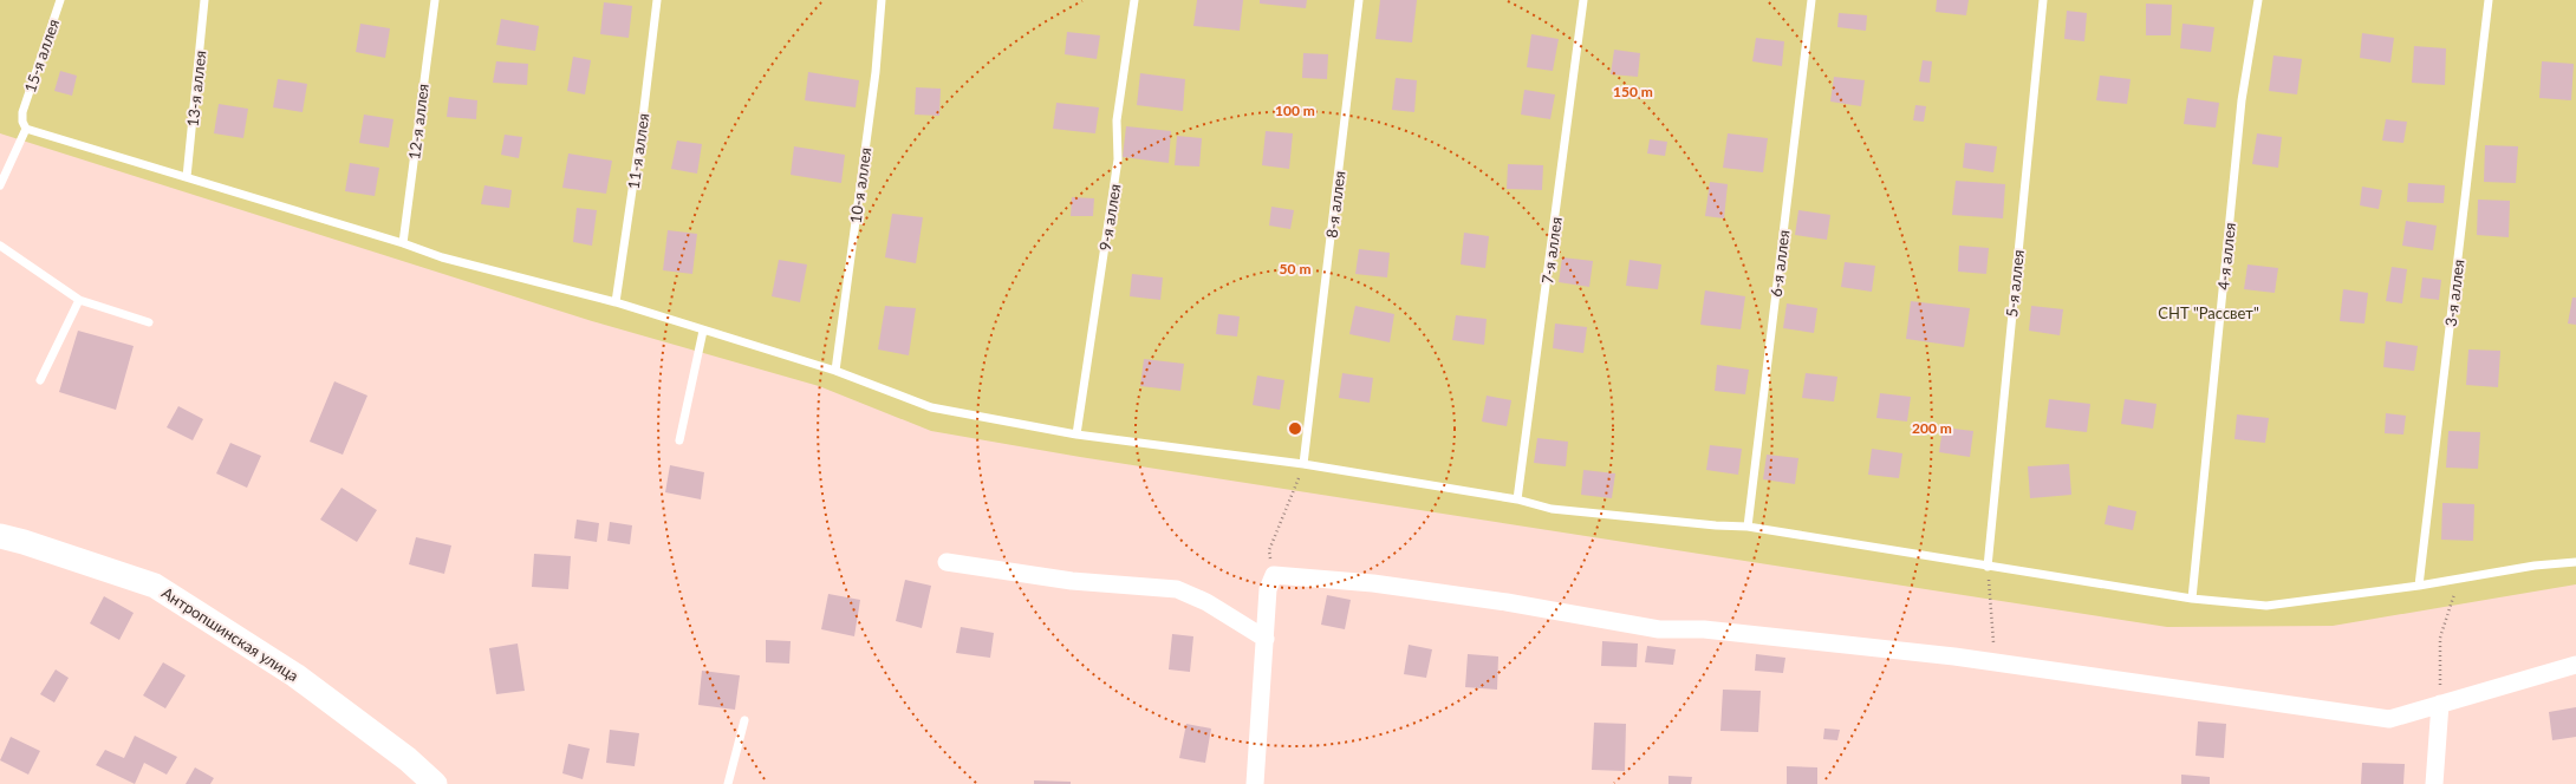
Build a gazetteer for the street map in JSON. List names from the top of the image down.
{
  "streets": {
    "street": ["Антропшинская улица"],
    "lane": [
      "15-я аллея",
      "13-я аллея",
      "12-я аллея",
      "11-я аллея",
      "10-я аллея",
      "8-я аллея",
      "9-я аллея",
      "7-я аллея",
      "4-я аллея",
      "6-я аллея",
      "5-я аллея",
      "3-я аллея"
    ]
  },
  "parks": ["СНТ \"Рассвет\""],
  "rings": [
    "150 m",
    "100 m",
    "50 m",
    "200 m"
  ]
}
